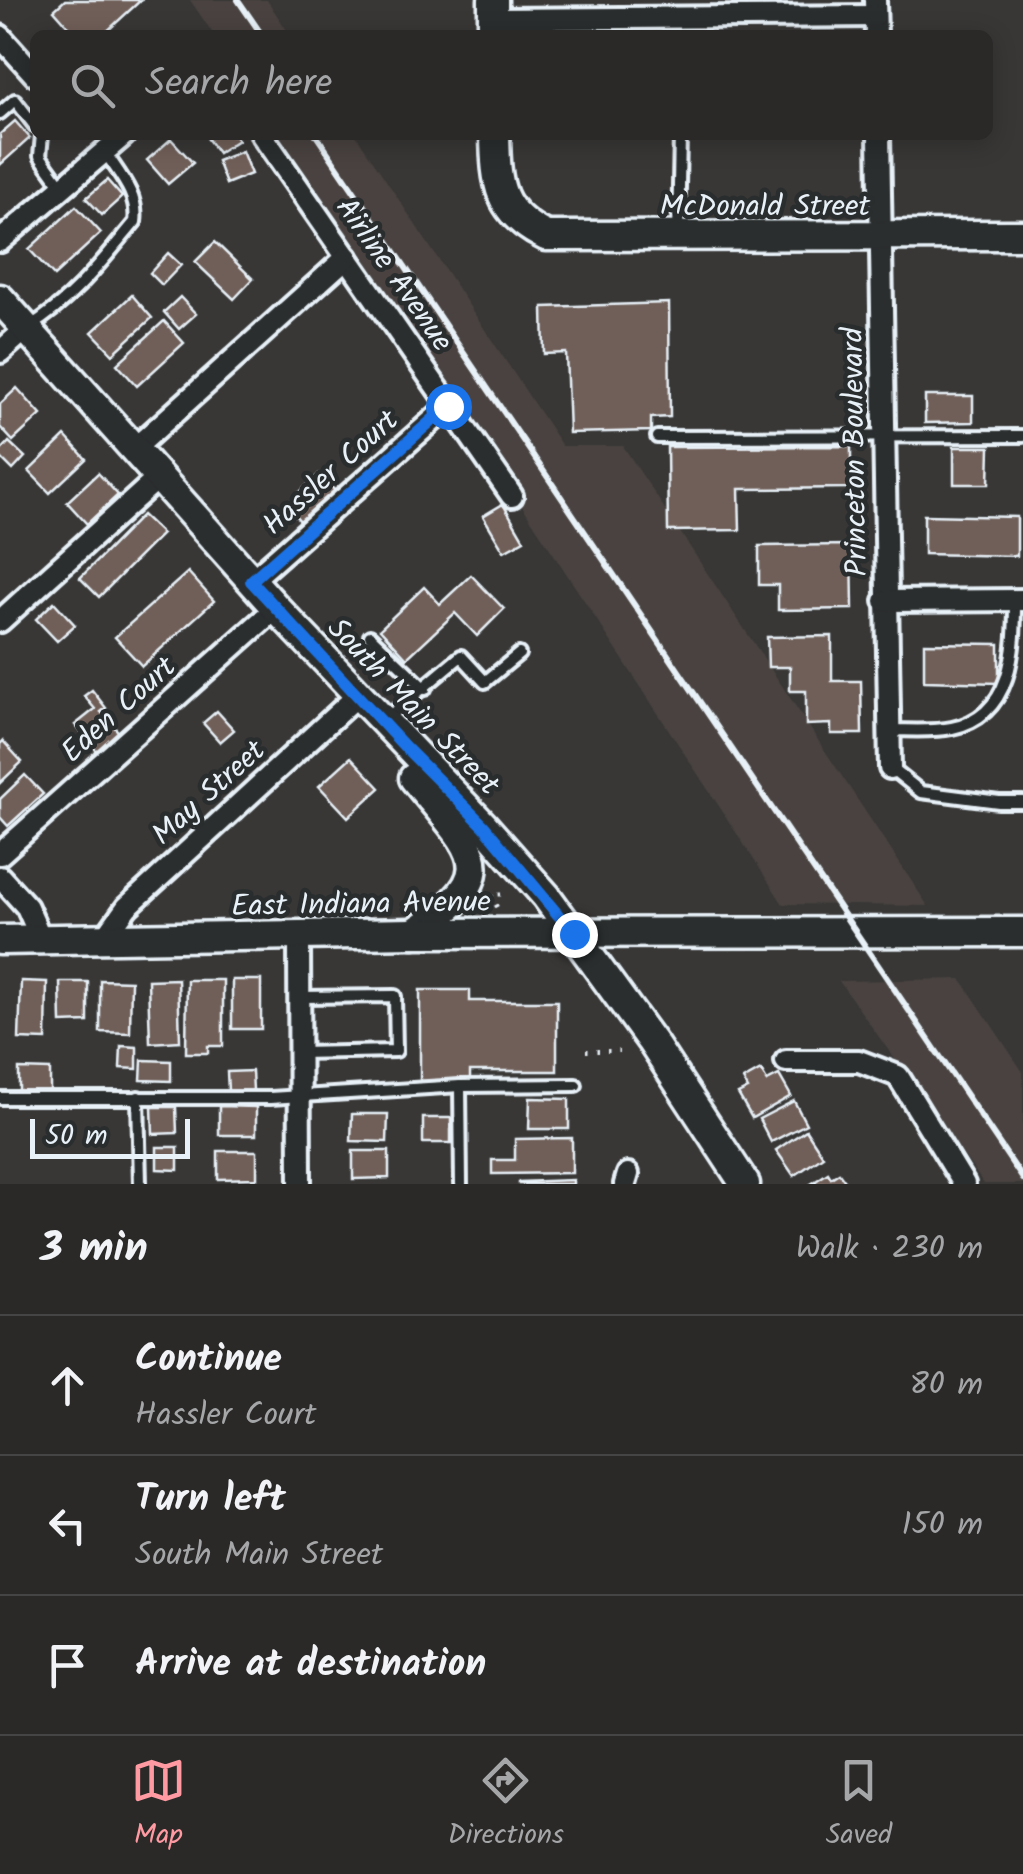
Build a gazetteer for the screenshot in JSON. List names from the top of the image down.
{
  "streets": {
    "street": [
      "McDonald Street",
      "Airline Avenue",
      "Princeton Boulevard",
      "Hassler Court",
      "South Main Street",
      "Eden Court",
      "May Street",
      "East Indiana Avenue"
    ]
  },
  "crossings": [
    ["McDonald Street", "Princeton Boulevard"],
    ["Airline Avenue", "Hassler Court"],
    ["Hassler Court", "South Main Street"],
    ["South Main Street", "Eden Court"],
    ["South Main Street", "May Street"],
    ["South Main Street", "East Indiana Avenue"],
    ["May Street", "East Indiana Avenue"]
  ],
  "scale_bar": "50 m",
  "page": {
    "search": "Search here",
    "scale": "50 m",
    "heading": ["3 min", "Walk · 230 m"],
    "list": [
      ["Continue", "Hassler Court", "80 m"],
      ["Turn left", "South Main Street", "150 m"],
      "Arrive at destination"
    ],
    "nav": ["Map", "Directions", "Saved"]
  }
}
